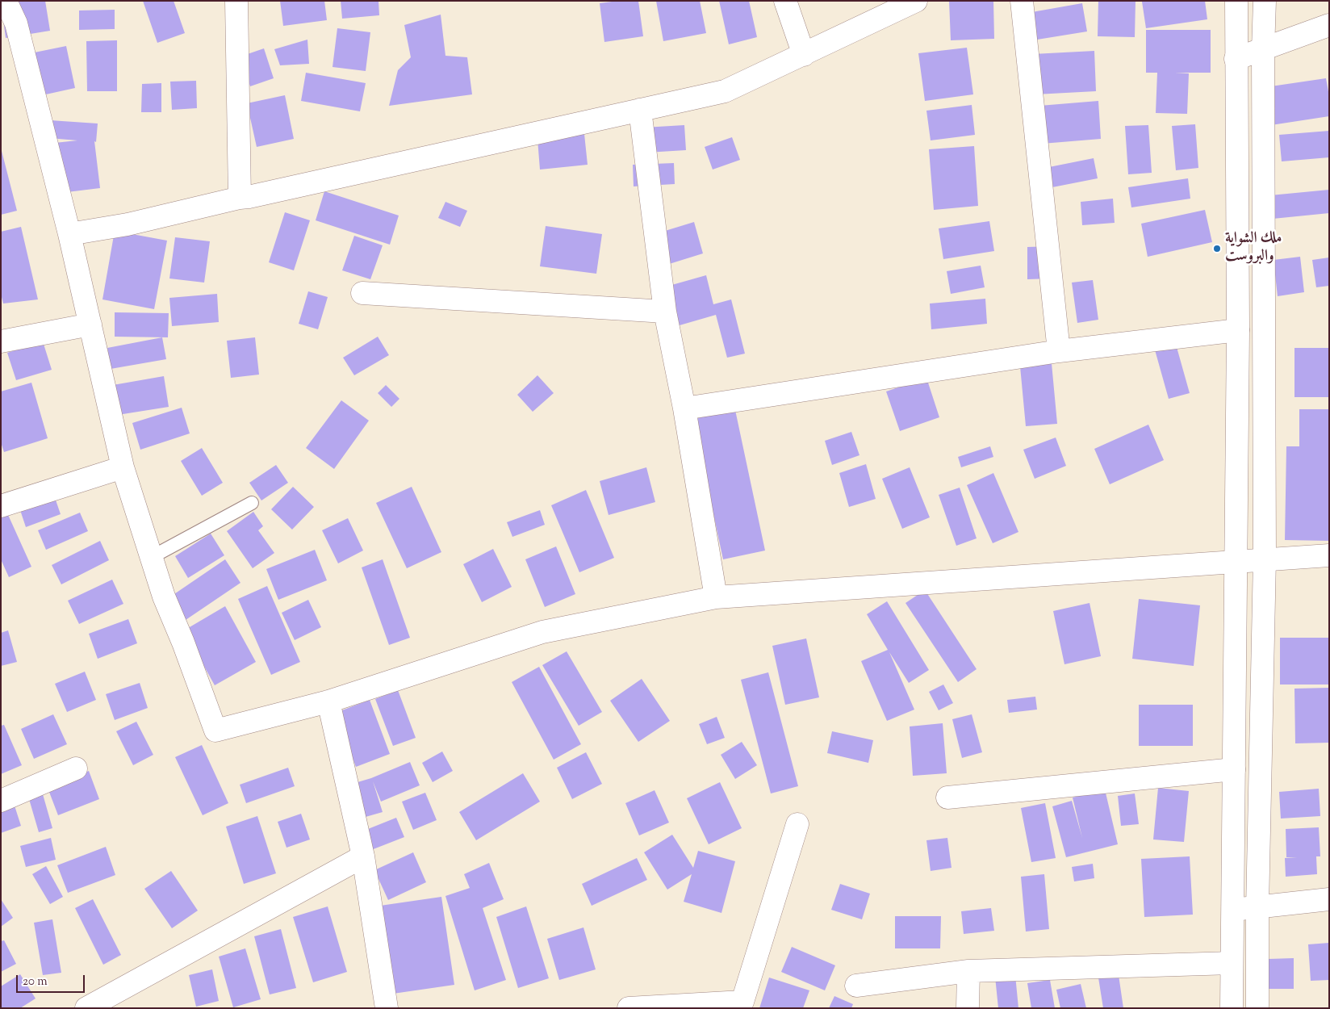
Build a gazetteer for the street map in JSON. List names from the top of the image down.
{
  "places": ["ملك الشواية والبروست"],
  "scale_bar": "20 m"
}
